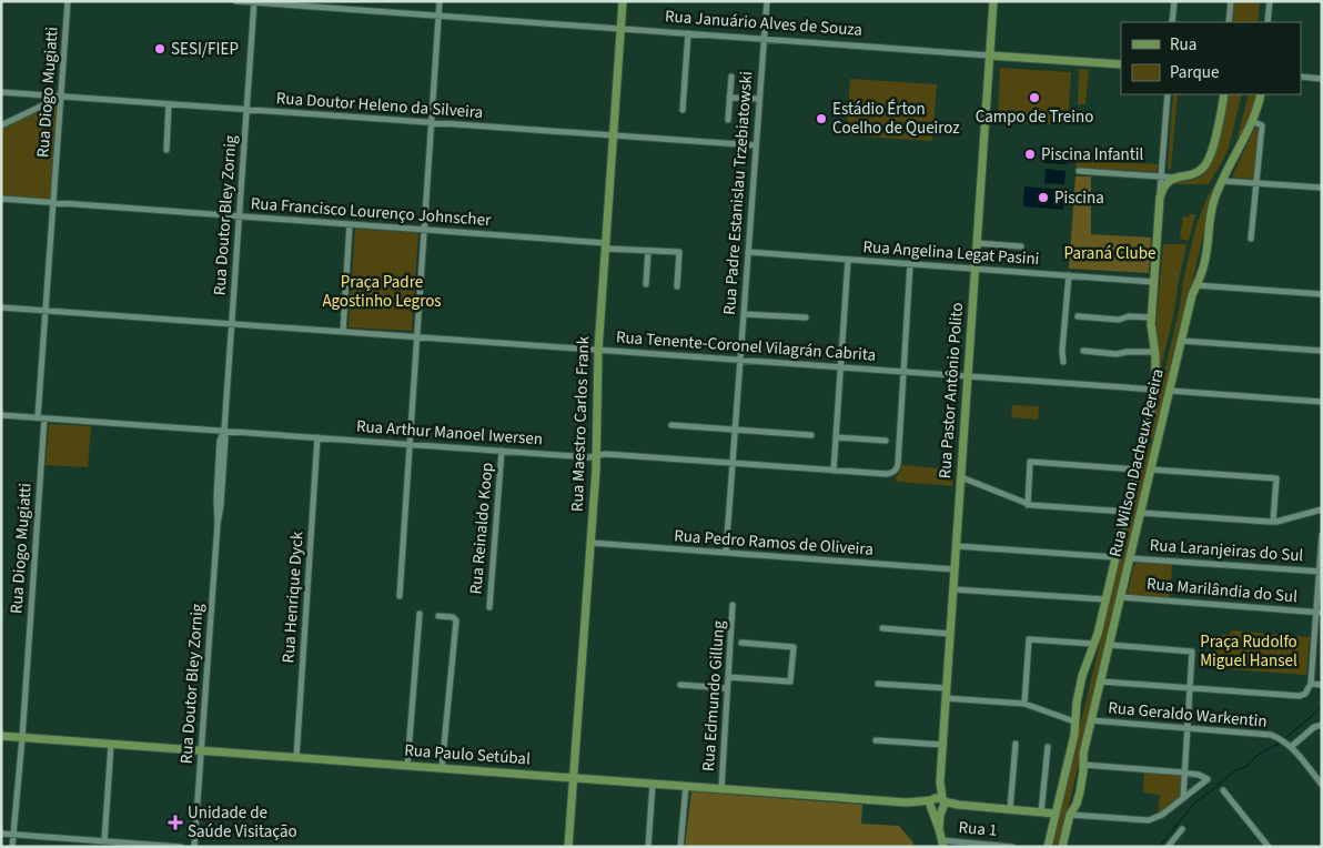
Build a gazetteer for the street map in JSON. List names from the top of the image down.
{
  "streets": {
    "main road": [
      "Rua Januário Alves de Souza",
      "Rua Pastor Antônio Polito",
      "Rua Maestro Carlos Frank",
      "Rua Wilson Dacheux Pereira",
      "Rua Paulo Setúbal"
    ],
    "street": [
      "Rua Diogo Mugiatti",
      "Rua Doutor Heleno da Silveira",
      "Rua Padre Estanislau Trzebiatowski",
      "Rua Francisco Lourenço Johnscher",
      "Rua Doutor Bley Zornig",
      "Rua Angelina Legat Pasini",
      "Rua Tenente-Coronel Vilagrán Cabrita",
      "Rua Arthur Manoel Iwersen",
      "Rua Reinaldo Koop",
      "Rua Pedro Ramos de Oliveira",
      "Rua Laranjeiras do Sul",
      "Rua Marilândia do Sul",
      "Rua Henrique Dyck",
      "Rua Edmundo Gillung",
      "Rua Geraldo Warkentin",
      "Rua 1"
    ]
  },
  "crossings": [
    ["Rua Januário Alves de Souza", "Rua Padre Estanislau Trzebiatowski"],
    ["Rua Januário Alves de Souza", "Rua Doutor Bley Zornig"],
    ["Rua Januário Alves de Souza", "Rua Pastor Antônio Polito"],
    ["Rua Januário Alves de Souza", "Rua Maestro Carlos Frank"],
    ["Rua Diogo Mugiatti", "Rua Doutor Heleno da Silveira"],
    ["Rua Diogo Mugiatti", "Rua Francisco Lourenço Johnscher"],
    ["Rua Diogo Mugiatti", "Rua Tenente-Coronel Vilagrán Cabrita"],
    ["Rua Diogo Mugiatti", "Rua Arthur Manoel Iwersen"],
    ["Rua Diogo Mugiatti", "Rua Paulo Setúbal"],
    ["Rua Doutor Heleno da Silveira", "Rua Padre Estanislau Trzebiatowski"],
    ["Rua Doutor Heleno da Silveira", "Rua Doutor Bley Zornig"],
    ["Rua Doutor Heleno da Silveira", "Rua Maestro Carlos Frank"],
    ["Rua Padre Estanislau Trzebiatowski", "Rua Angelina Legat Pasini"],
    ["Rua Padre Estanislau Trzebiatowski", "Rua Tenente-Coronel Vilagrán Cabrita"],
    ["Rua Padre Estanislau Trzebiatowski", "Rua Arthur Manoel Iwersen"],
    ["Rua Padre Estanislau Trzebiatowski", "Rua Pedro Ramos de Oliveira"],
    ["Rua Francisco Lourenço Johnscher", "Rua Doutor Bley Zornig"],
    ["Rua Francisco Lourenço Johnscher", "Rua Maestro Carlos Frank"],
    ["Rua Doutor Bley Zornig", "Rua Tenente-Coronel Vilagrán Cabrita"],
    ["Rua Doutor Bley Zornig", "Rua Arthur Manoel Iwersen"],
    ["Rua Doutor Bley Zornig", "Rua Paulo Setúbal"],
    ["Rua Angelina Legat Pasini", "Rua Pastor Antônio Polito"],
    ["Rua Angelina Legat Pasini", "Rua Wilson Dacheux Pereira"],
    ["Rua Tenente-Coronel Vilagrán Cabrita", "Rua Pastor Antônio Polito"],
    ["Rua Tenente-Coronel Vilagrán Cabrita", "Rua Maestro Carlos Frank"],
    ["Rua Tenente-Coronel Vilagrán Cabrita", "Rua Arthur Manoel Iwersen"],
    ["Rua Tenente-Coronel Vilagrán Cabrita", "Rua Wilson Dacheux Pereira"],
    ["Rua Pastor Antônio Polito", "Rua Pedro Ramos de Oliveira"],
    ["Rua Pastor Antônio Polito", "Rua Paulo Setúbal"],
    ["Rua Pastor Antônio Polito", "Rua 1"],
    ["Rua Maestro Carlos Frank", "Rua Arthur Manoel Iwersen"],
    ["Rua Maestro Carlos Frank", "Rua Pedro Ramos de Oliveira"],
    ["Rua Maestro Carlos Frank", "Rua Paulo Setúbal"],
    ["Rua Arthur Manoel Iwersen", "Rua Reinaldo Koop"],
    ["Rua Arthur Manoel Iwersen", "Rua Henrique Dyck"],
    ["Rua Wilson Dacheux Pereira", "Rua Laranjeiras do Sul"],
    ["Rua Wilson Dacheux Pereira", "Rua Marilândia do Sul"],
    ["Rua Wilson Dacheux Pereira", "Rua Geraldo Warkentin"],
    ["Rua Wilson Dacheux Pereira", "Rua Paulo Setúbal"],
    ["Rua Henrique Dyck", "Rua Paulo Setúbal"],
    ["Rua Edmundo Gillung", "Rua Paulo Setúbal"]
  ],
  "parks": ["Paraná Clube", "Praça Padre Agostinho Legros", "Praça Rudolfo Miguel Hansel"],
  "places": {
    "other": [
      "SESI/FIEP",
      "Campo de Treino",
      "Estádio Érton Coelho de Queiroz",
      "Piscina Infantil",
      "Piscina"
    ],
    "health": ["Unidade de Saúde Visitação"]
  },
  "legend": ["Rua", "Parque"]
}
